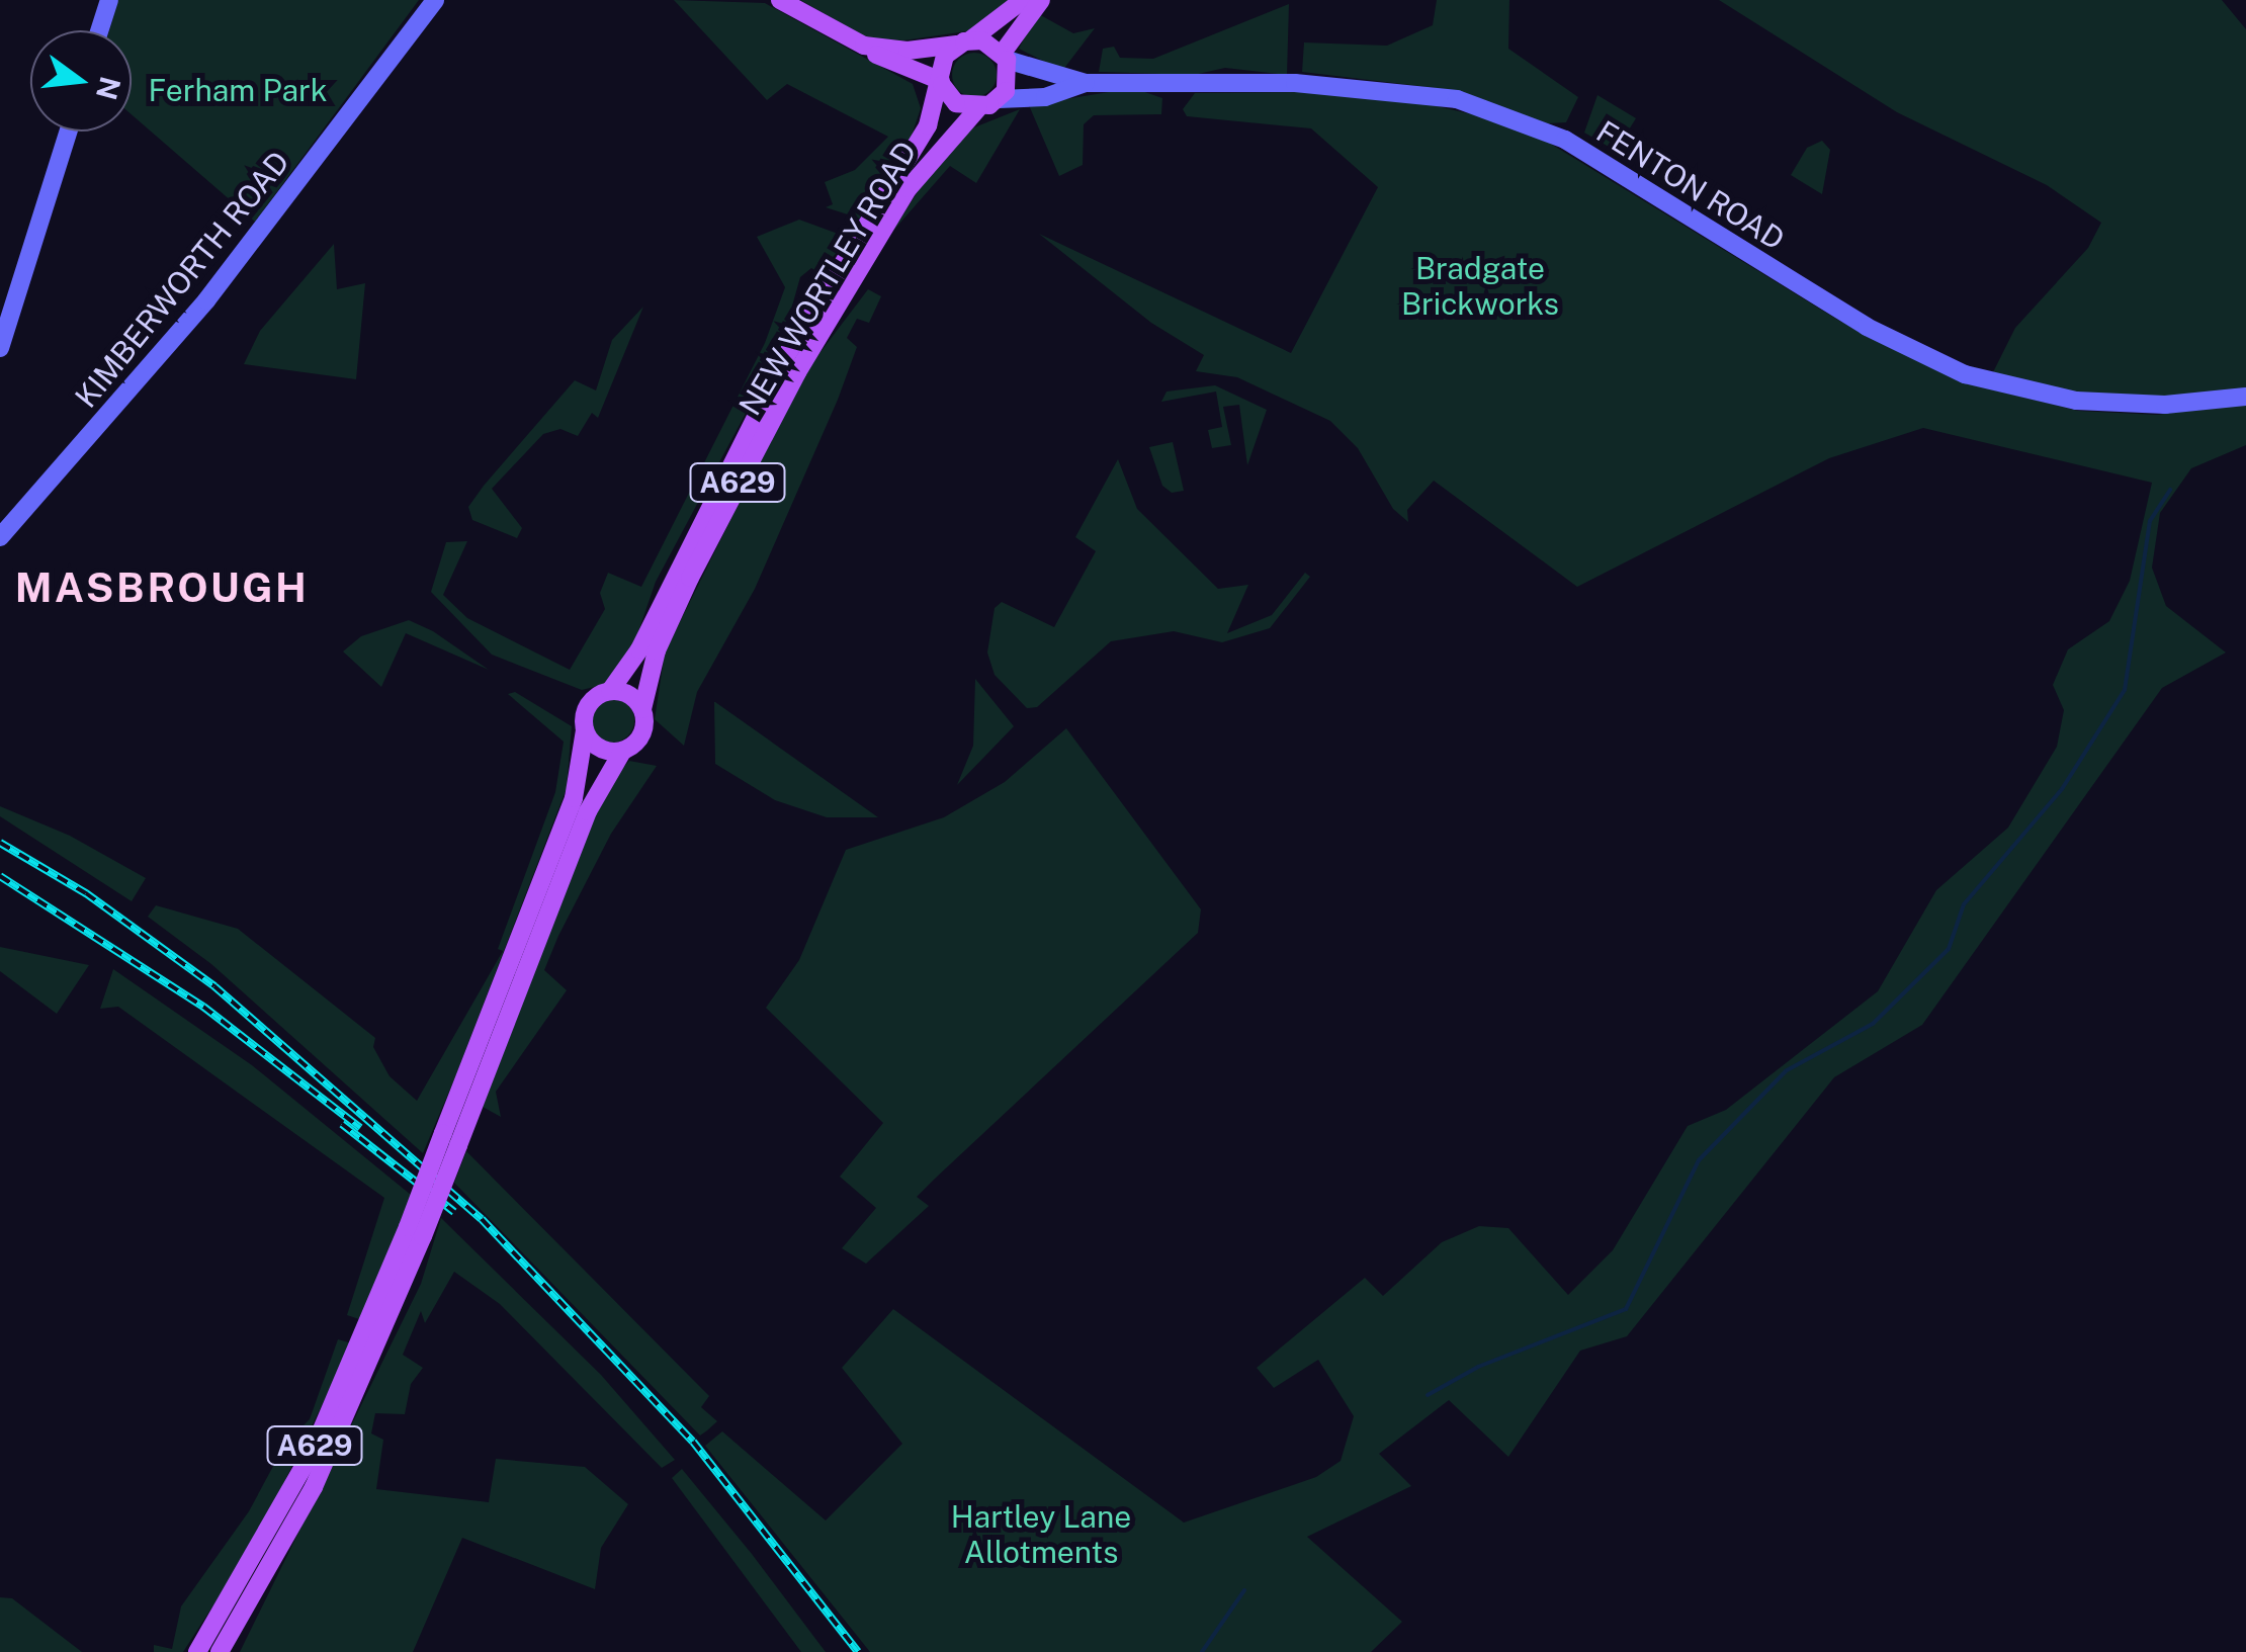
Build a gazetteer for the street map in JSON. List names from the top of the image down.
{
  "streets": {
    "main road": ["NEW WORTLEY ROAD", "A629"],
    "street": ["FENTON ROAD", "KIMBERWORTH ROAD"]
  },
  "crossings": [
    ["FENTON ROAD", "NEW WORTLEY ROAD"],
    ["FENTON ROAD", "A629"],
    ["NEW WORTLEY ROAD", "A629"]
  ],
  "districts": ["MASBROUGH"],
  "parks": ["Ferham Park", "Bradgate Brickworks", "Hartley Lane Allotments"],
  "north": "right"
}
